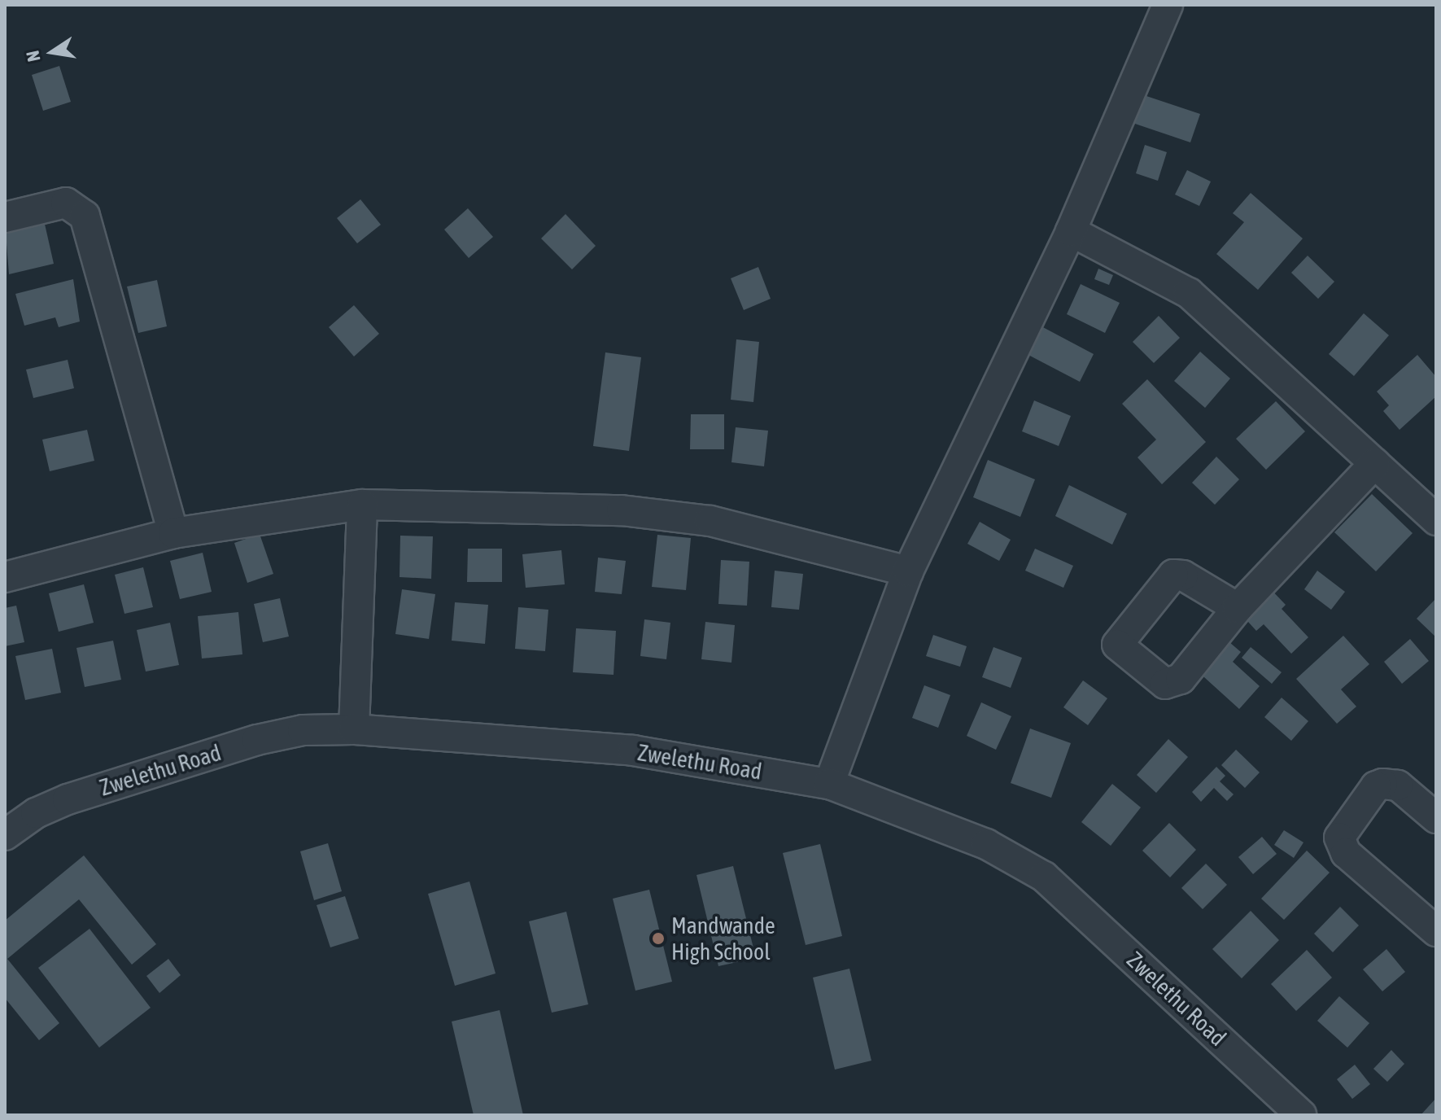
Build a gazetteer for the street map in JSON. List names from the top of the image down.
{
  "streets": {
    "street": ["Zwelethu Road"]
  },
  "places": ["Mandwande High School"],
  "north": "left"
}
